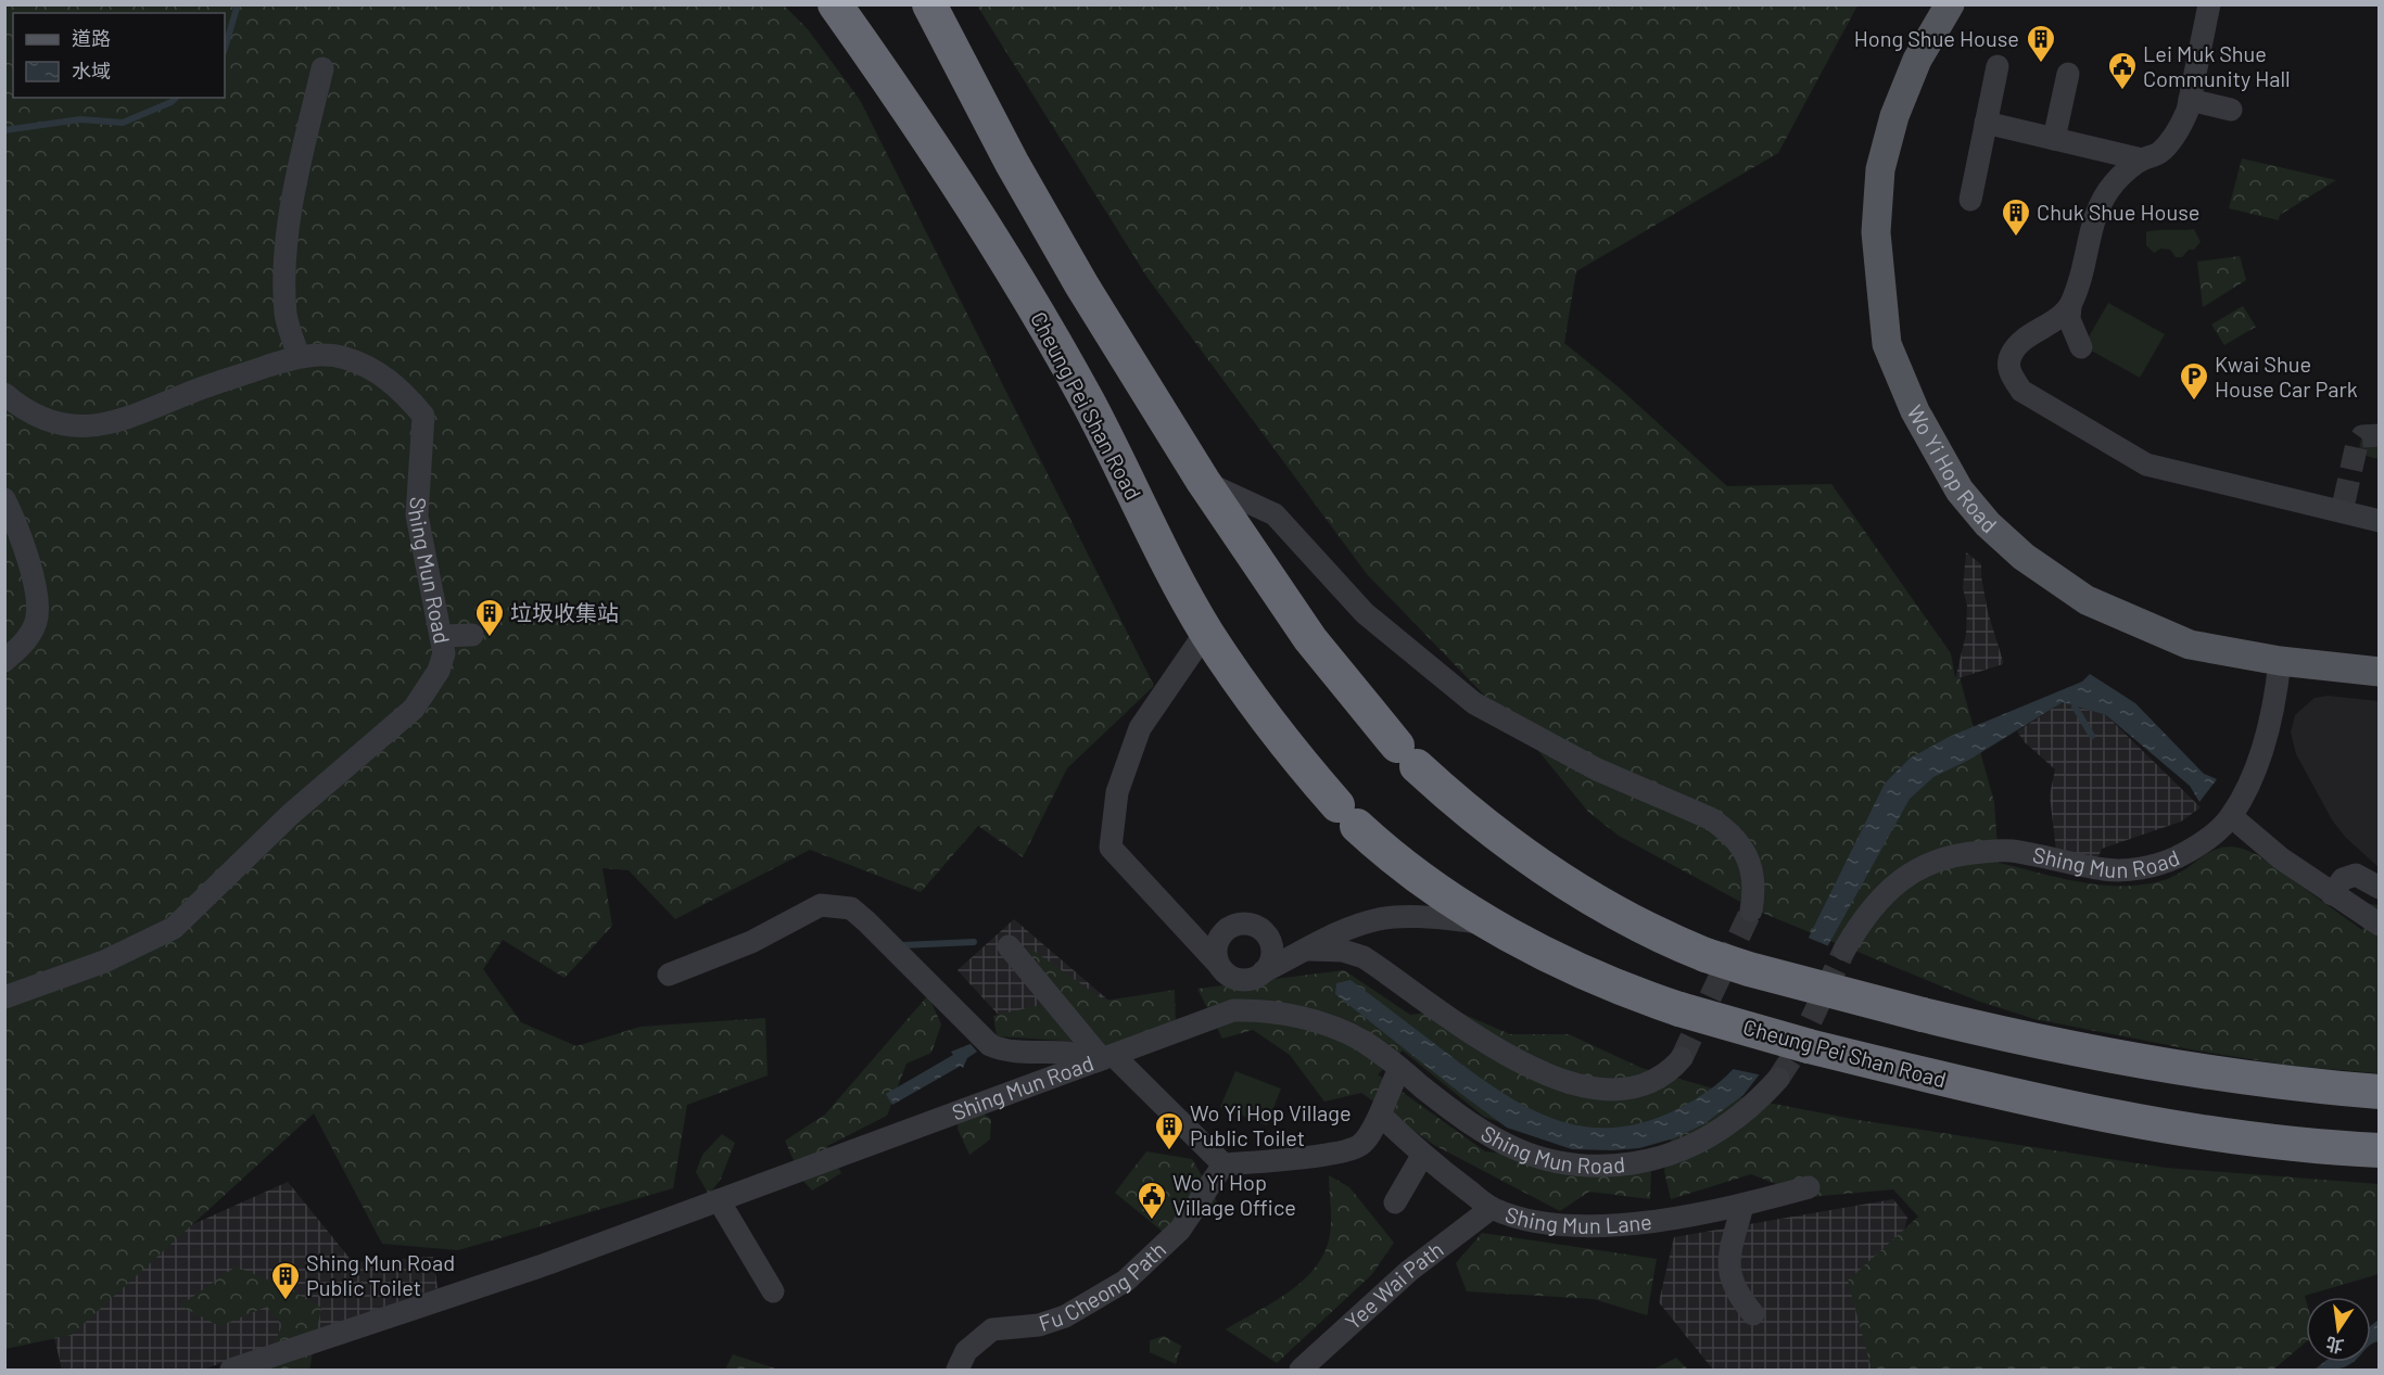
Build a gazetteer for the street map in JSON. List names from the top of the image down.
{
  "streets": {
    "highway": ["Cheung Pei Shan Road"],
    "main road": ["Wo Yi Hop Road"],
    "street": [
      "Shing Mun Road",
      "Shing Mun Lane",
      "Fu Cheong Path",
      "Yee Wai Path"
    ]
  },
  "crossings": [
    ["Wo Yi Hop Road", "Shing Mun Road"],
    ["Shing Mun Lane", "Yee Wai Path"]
  ],
  "places": {
    "building": [
      "Hong Shue House",
      "Chuk Shue House",
      "垃圾收集站",
      "Wo Yi Hop Village Public Toilet",
      "Shing Mun Road Public Toilet"
    ],
    "public building": ["Lei Muk Shue Community Hall", "Wo Yi Hop Village Office"],
    "parking": ["Kwai Shue House Car Park"]
  },
  "legend": ["道路", "水域"],
  "north": "bottom"
}
